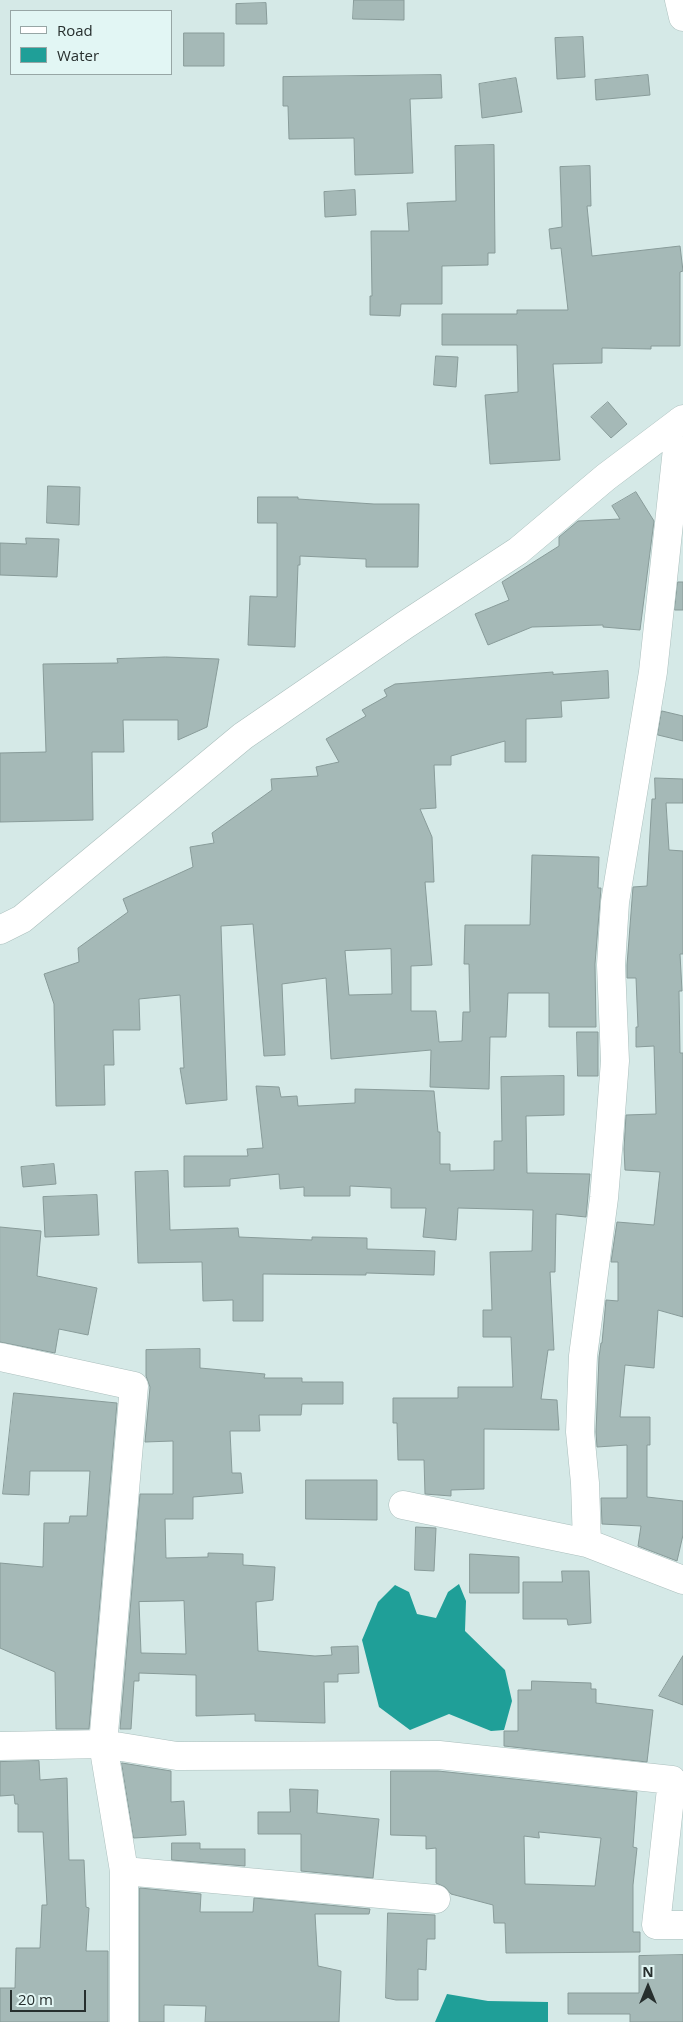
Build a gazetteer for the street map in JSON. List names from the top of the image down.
{
  "legend": ["Road", "Water"],
  "scale_bar": "20 m",
  "north": "top"
}
